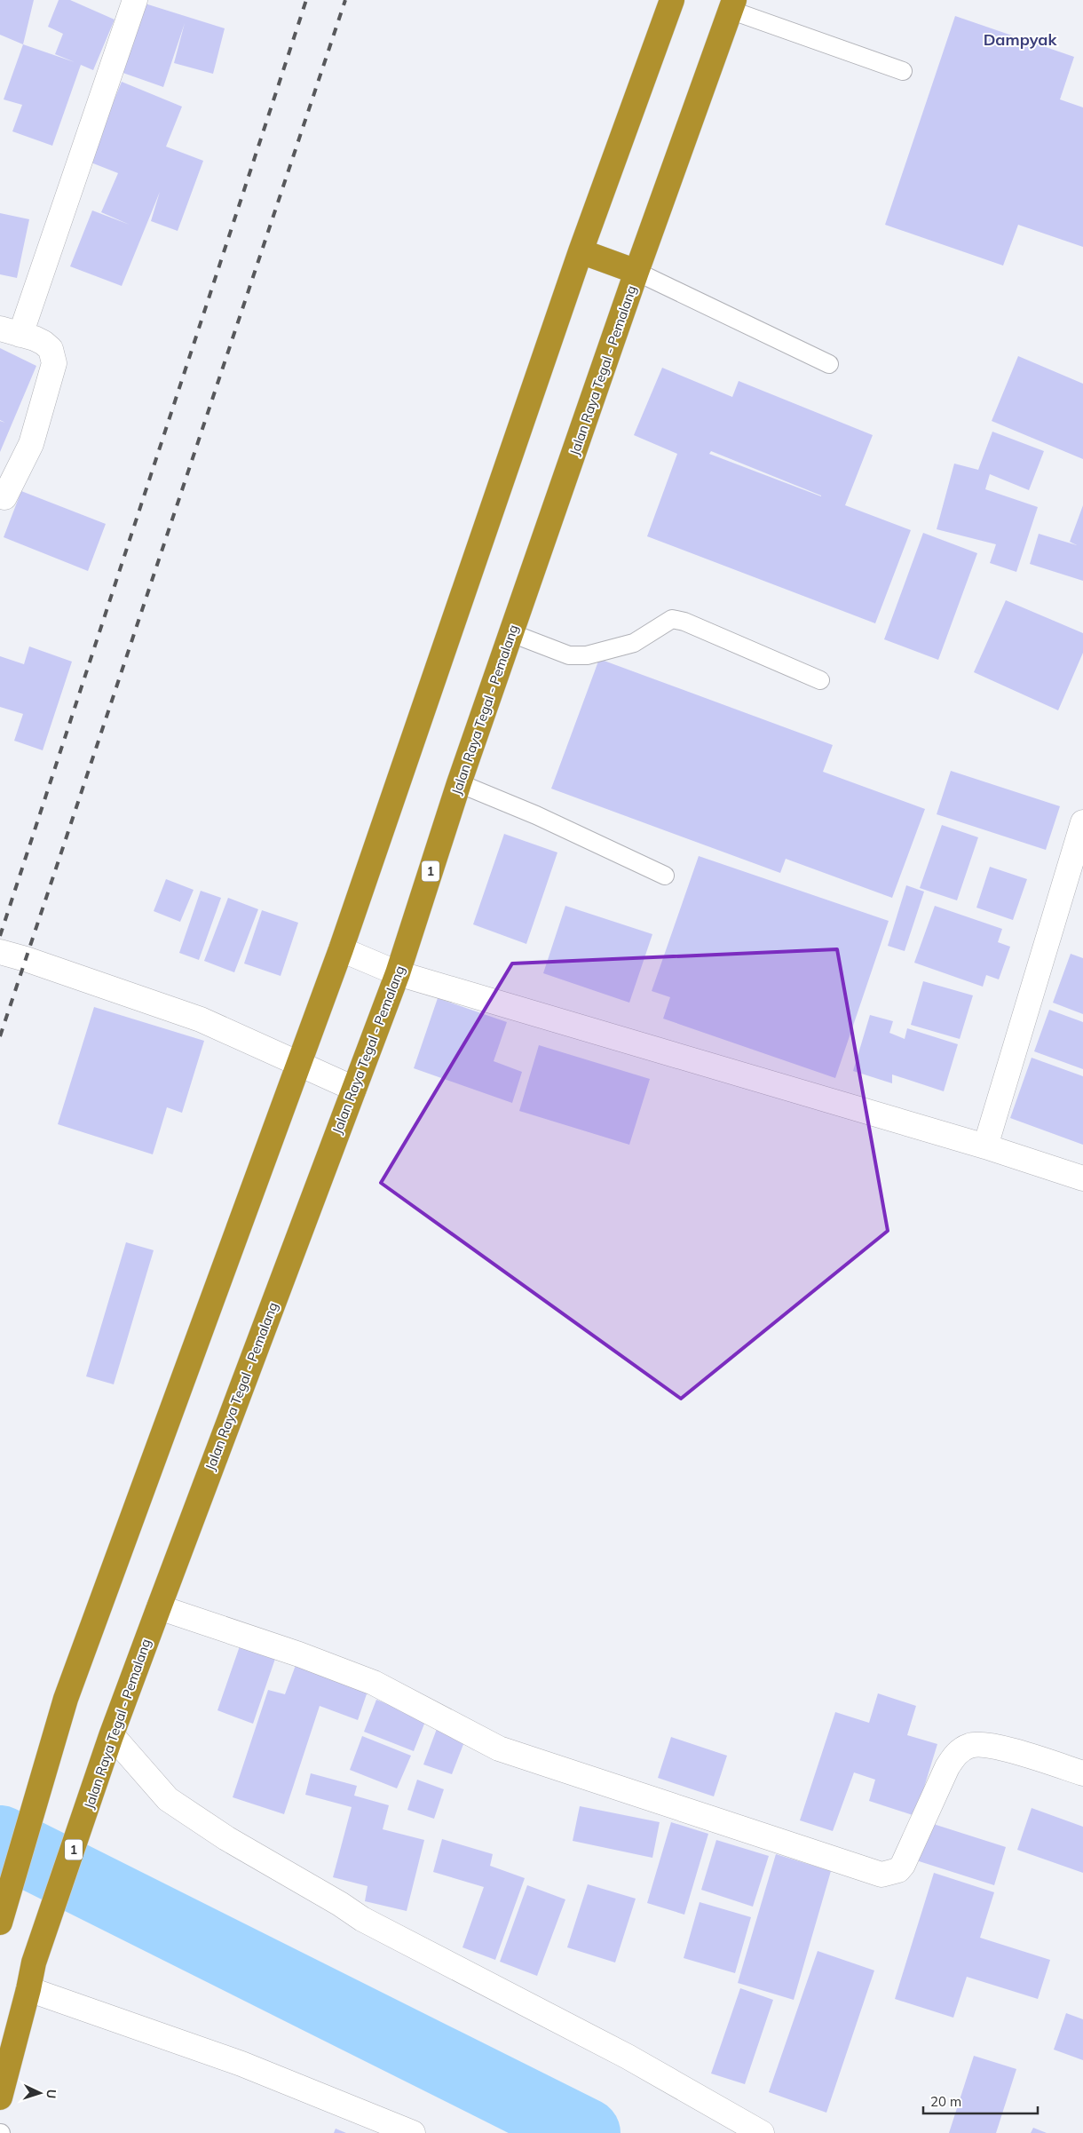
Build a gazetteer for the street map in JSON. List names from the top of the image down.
{
  "streets": {
    "highway": ["Jalan Raya Tegal - Pemalang", "1"]
  },
  "districts": ["Dampyak"],
  "scale_bar": "20 m",
  "north": "right"
}
